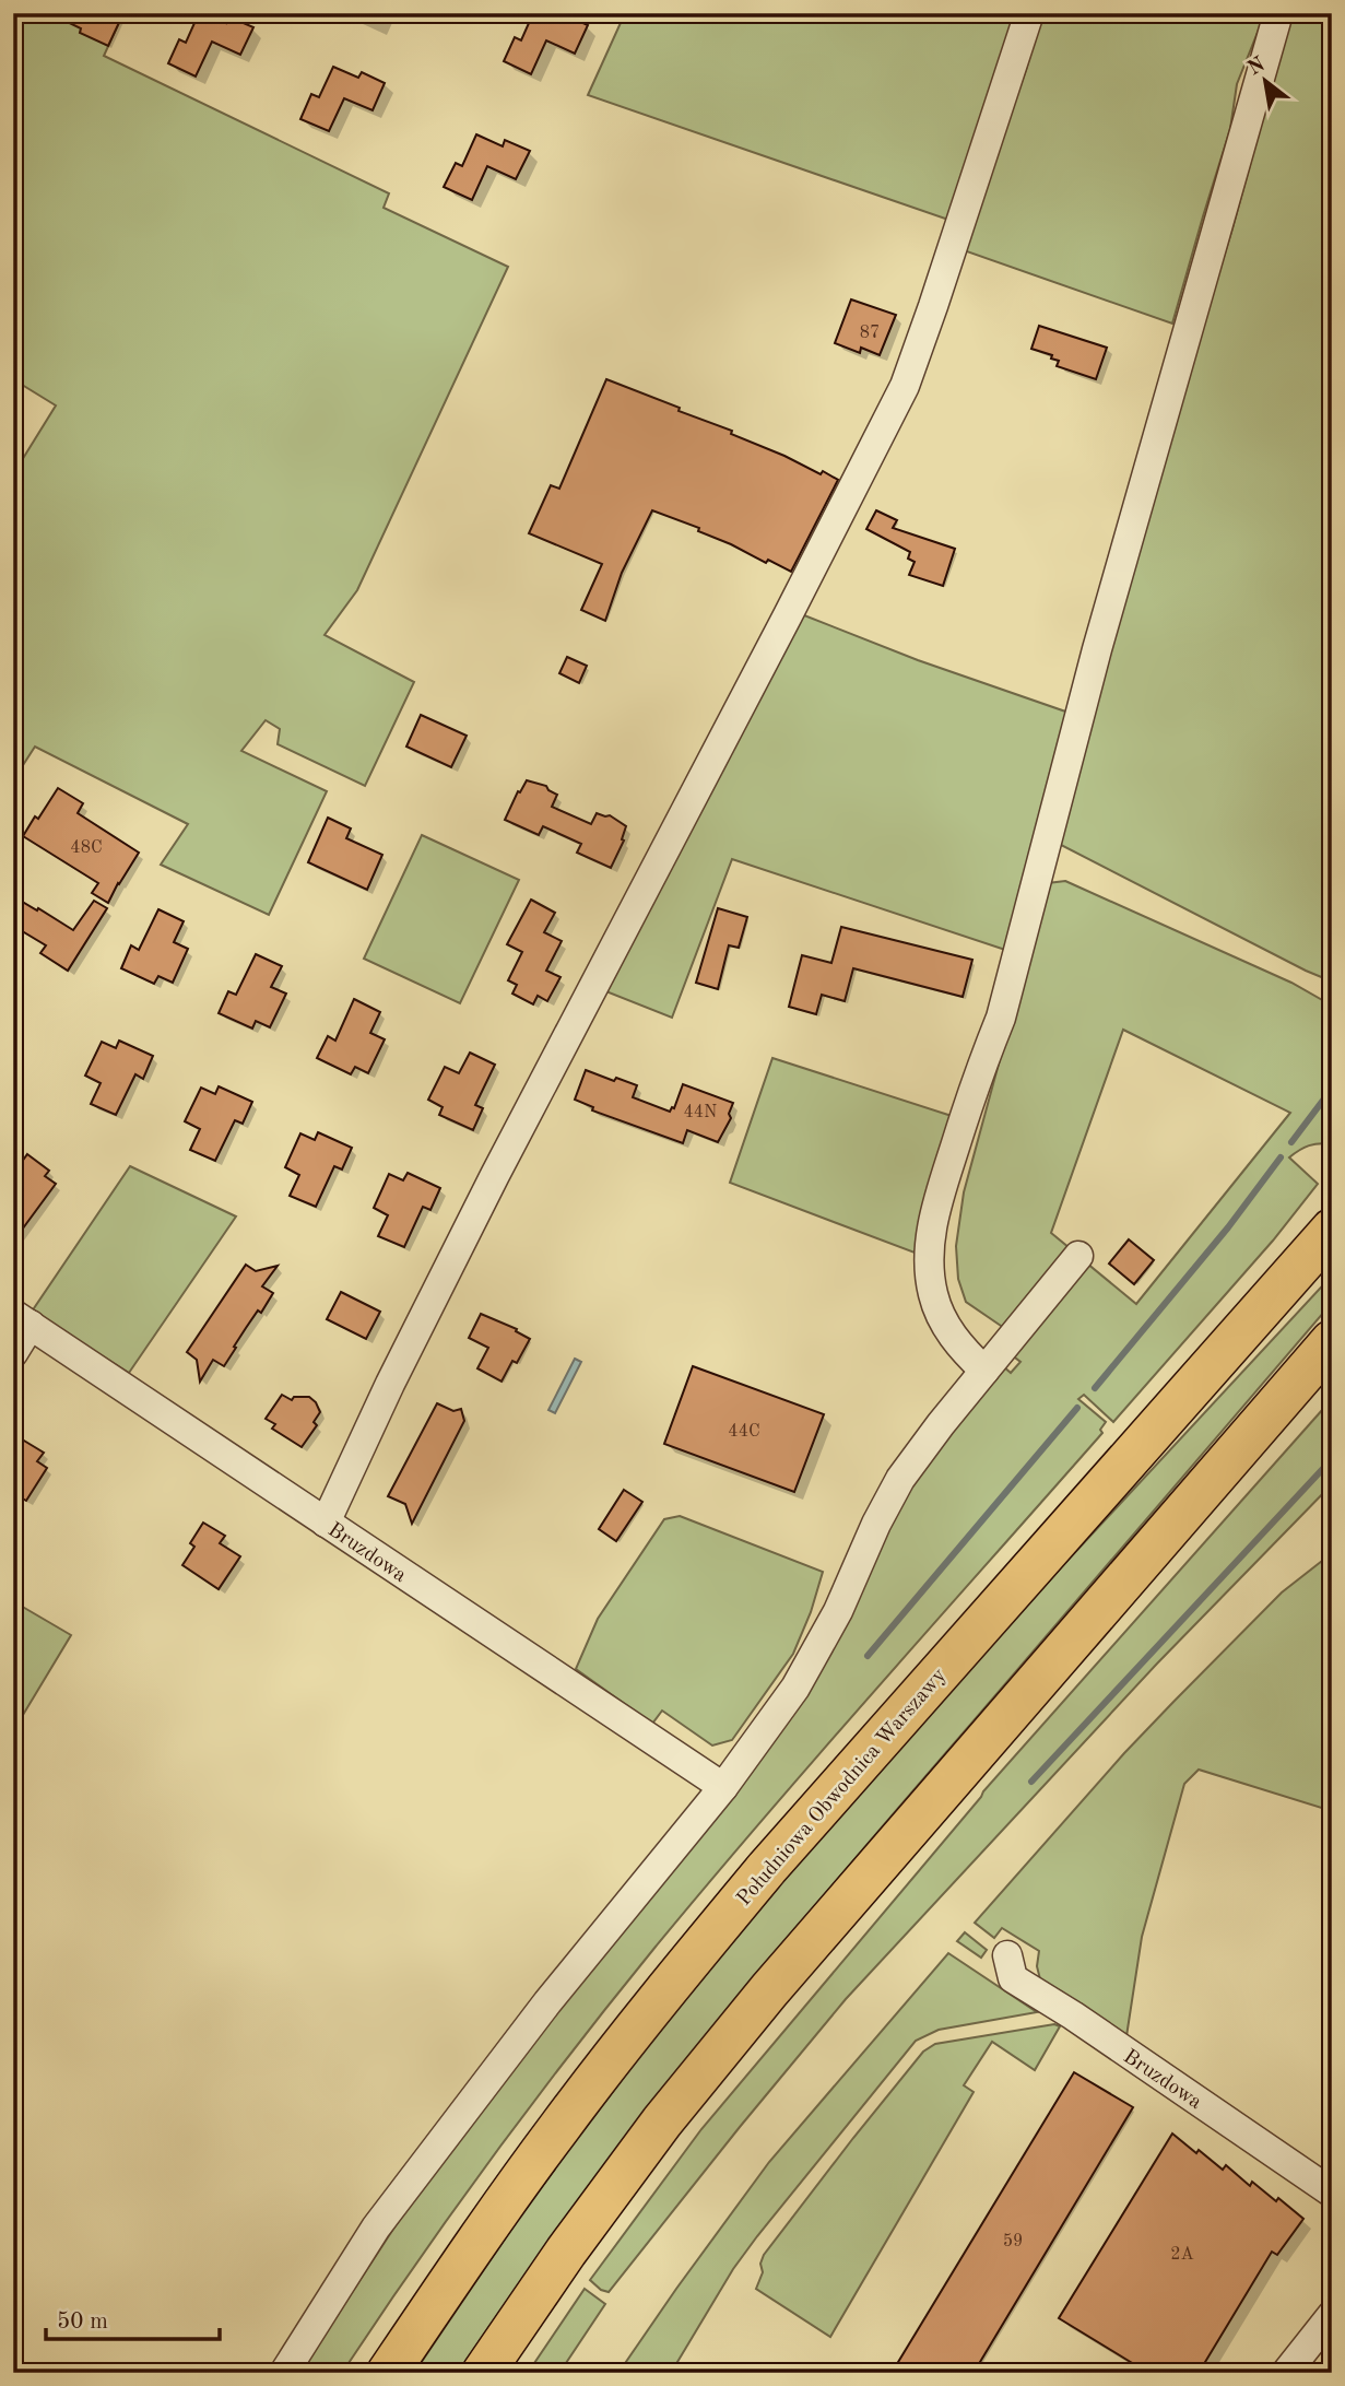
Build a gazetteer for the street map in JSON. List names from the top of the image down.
{
  "streets": {
    "highway": ["Południowa Obwodnica Warszawy"],
    "street": ["Bruzdowa"]
  },
  "house_numbers": [
    "87",
    "48C",
    "44N",
    "44C",
    "59",
    "2A"
  ],
  "scale_bar": "50 m",
  "north": "top left"
}
